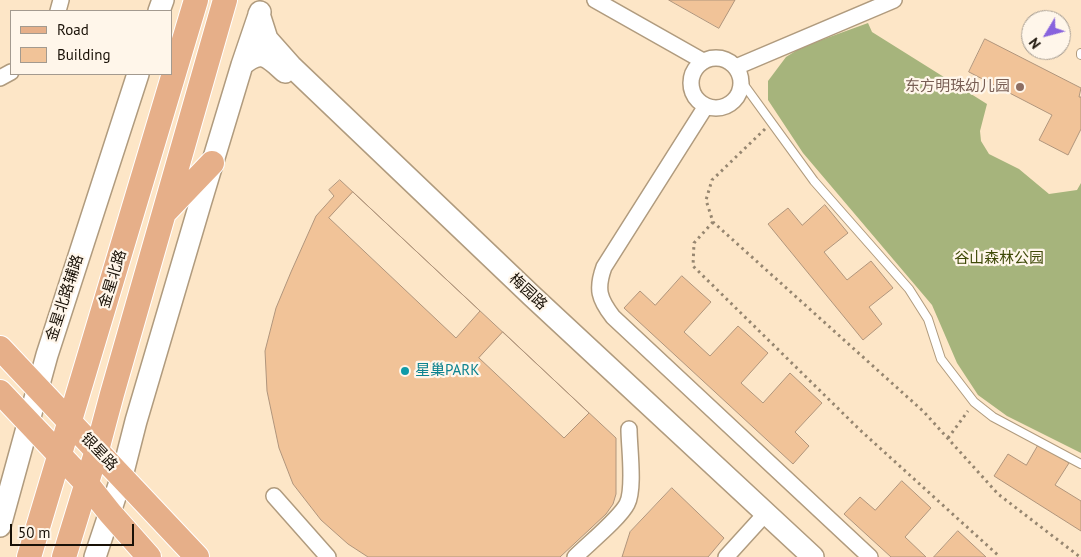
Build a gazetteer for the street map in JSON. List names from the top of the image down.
{
  "streets": {
    "main road": ["金星北路", "银星路"],
    "street": ["梅园路", "金星北路辅路"]
  },
  "crossings": [
    ["金星北路", "银星路"],
    ["金星北路辅路", "银星路"]
  ],
  "parks": ["谷山森林公园"],
  "places": ["东方明珠幼儿园", "星巢PARK"],
  "legend": ["Road", "Building"],
  "scale_bar": "50 m",
  "north": "bottom left"
}
